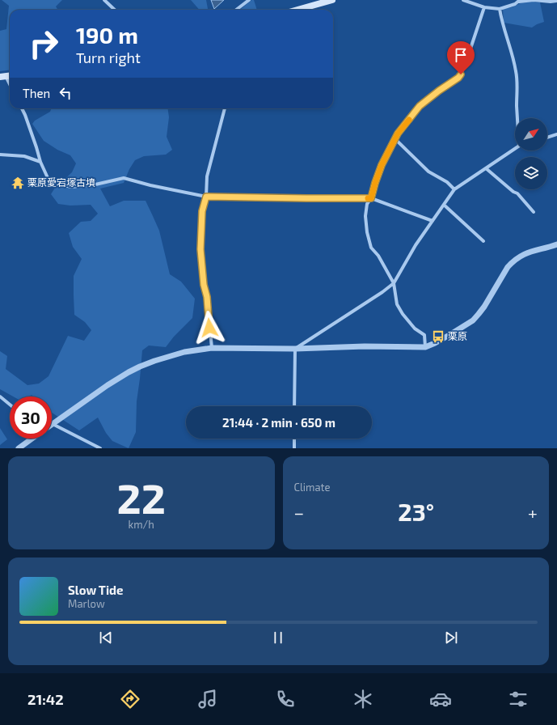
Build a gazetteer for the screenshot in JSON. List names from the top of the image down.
{
  "places": {
    "temple": ["栗原愛宕塚古墳"],
    "bus stop": ["栗原"]
  },
  "north": "top right",
  "page": {
    "turn": ["190 m", "Turn right"],
    "then": "Then",
    "limit": "30",
    "trip": "21:44 · 2 min · 650 m",
    "tile": [
      ["22", "km/h"],
      "Climate"
    ],
    "heat": ["−", "23°", "+"],
    "song": ["Slow Tide", "Marlow"],
    "tabs": "21:42"
  }
}
